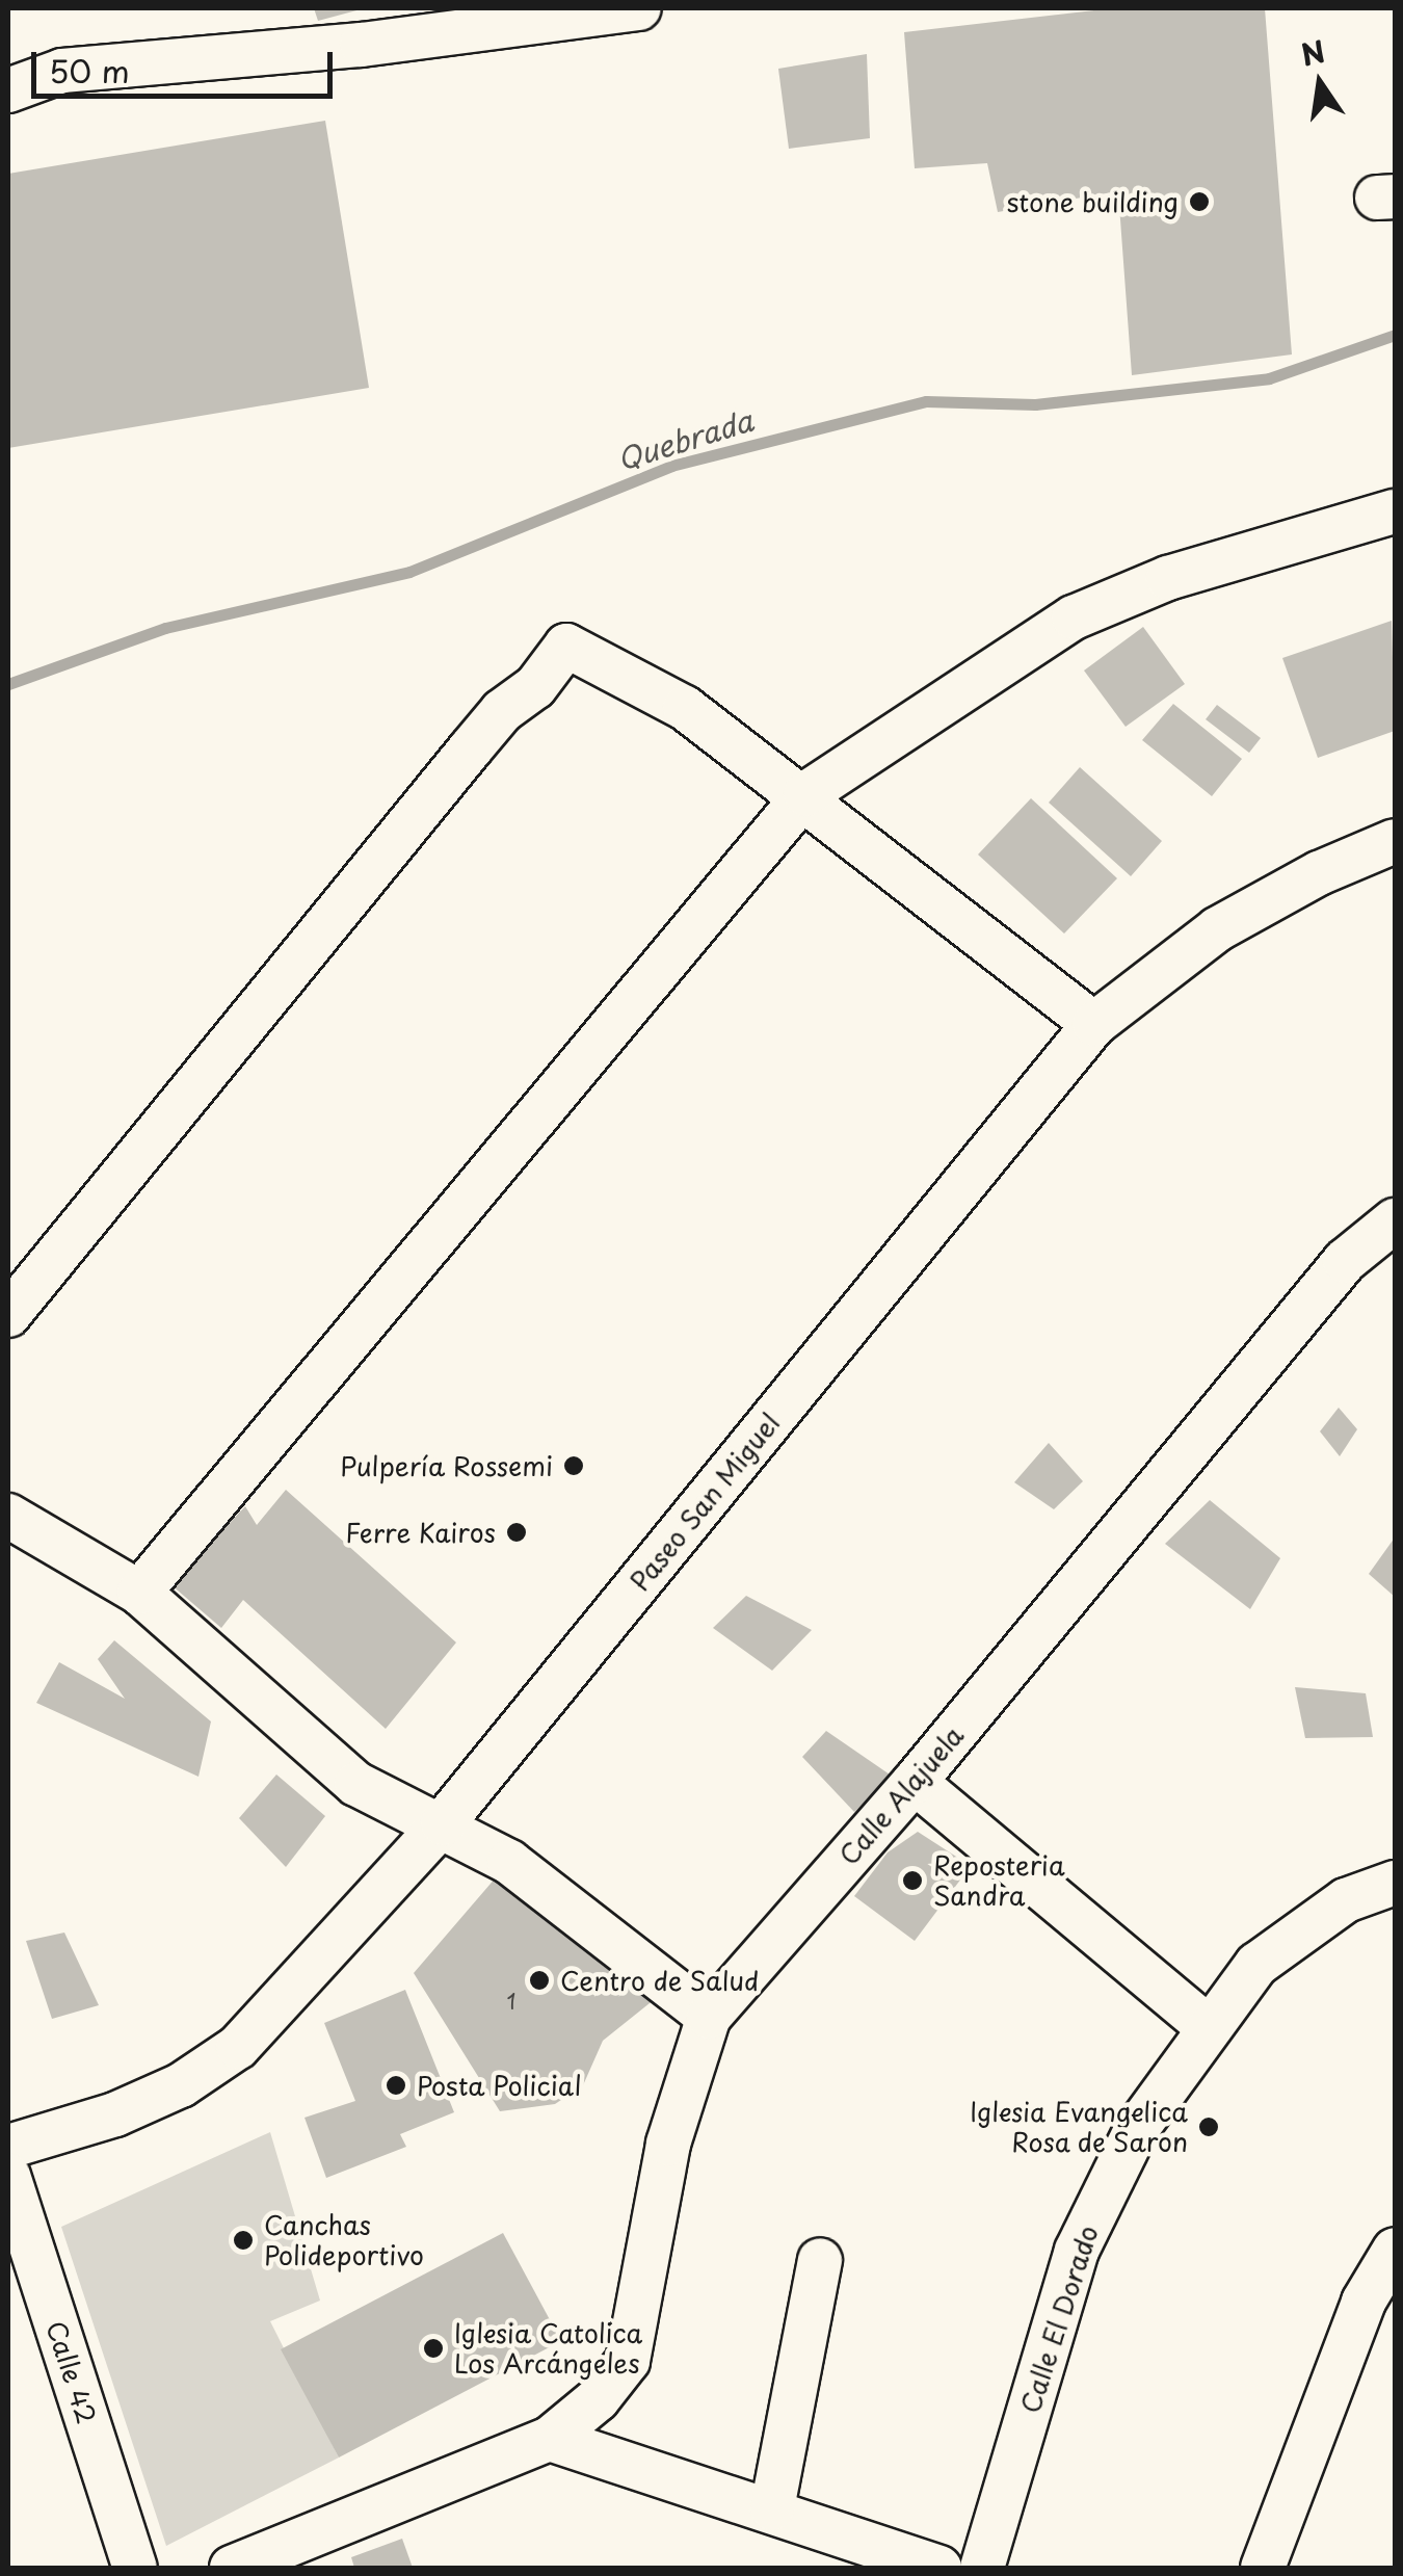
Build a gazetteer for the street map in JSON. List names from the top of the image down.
{
  "streets": {
    "street": [
      "Paseo San Miguel",
      "Calle Alajuela",
      "Calle El Dorado",
      "Calle 42"
    ]
  },
  "water": ["Quebrada"],
  "places": [
    "stone building",
    "Pulpería Rossemi",
    "Ferre Kairos",
    "Reposteria Sandra",
    "Centro de Salud",
    "Posta Policial",
    "Iglesia Evangelica Rosa de Saron",
    "Canchas Polideportivo",
    "Iglesia Catolica Los Arcángeles"
  ],
  "house_numbers": ["1"],
  "scale_bar": "50 m",
  "north": "top"
}
